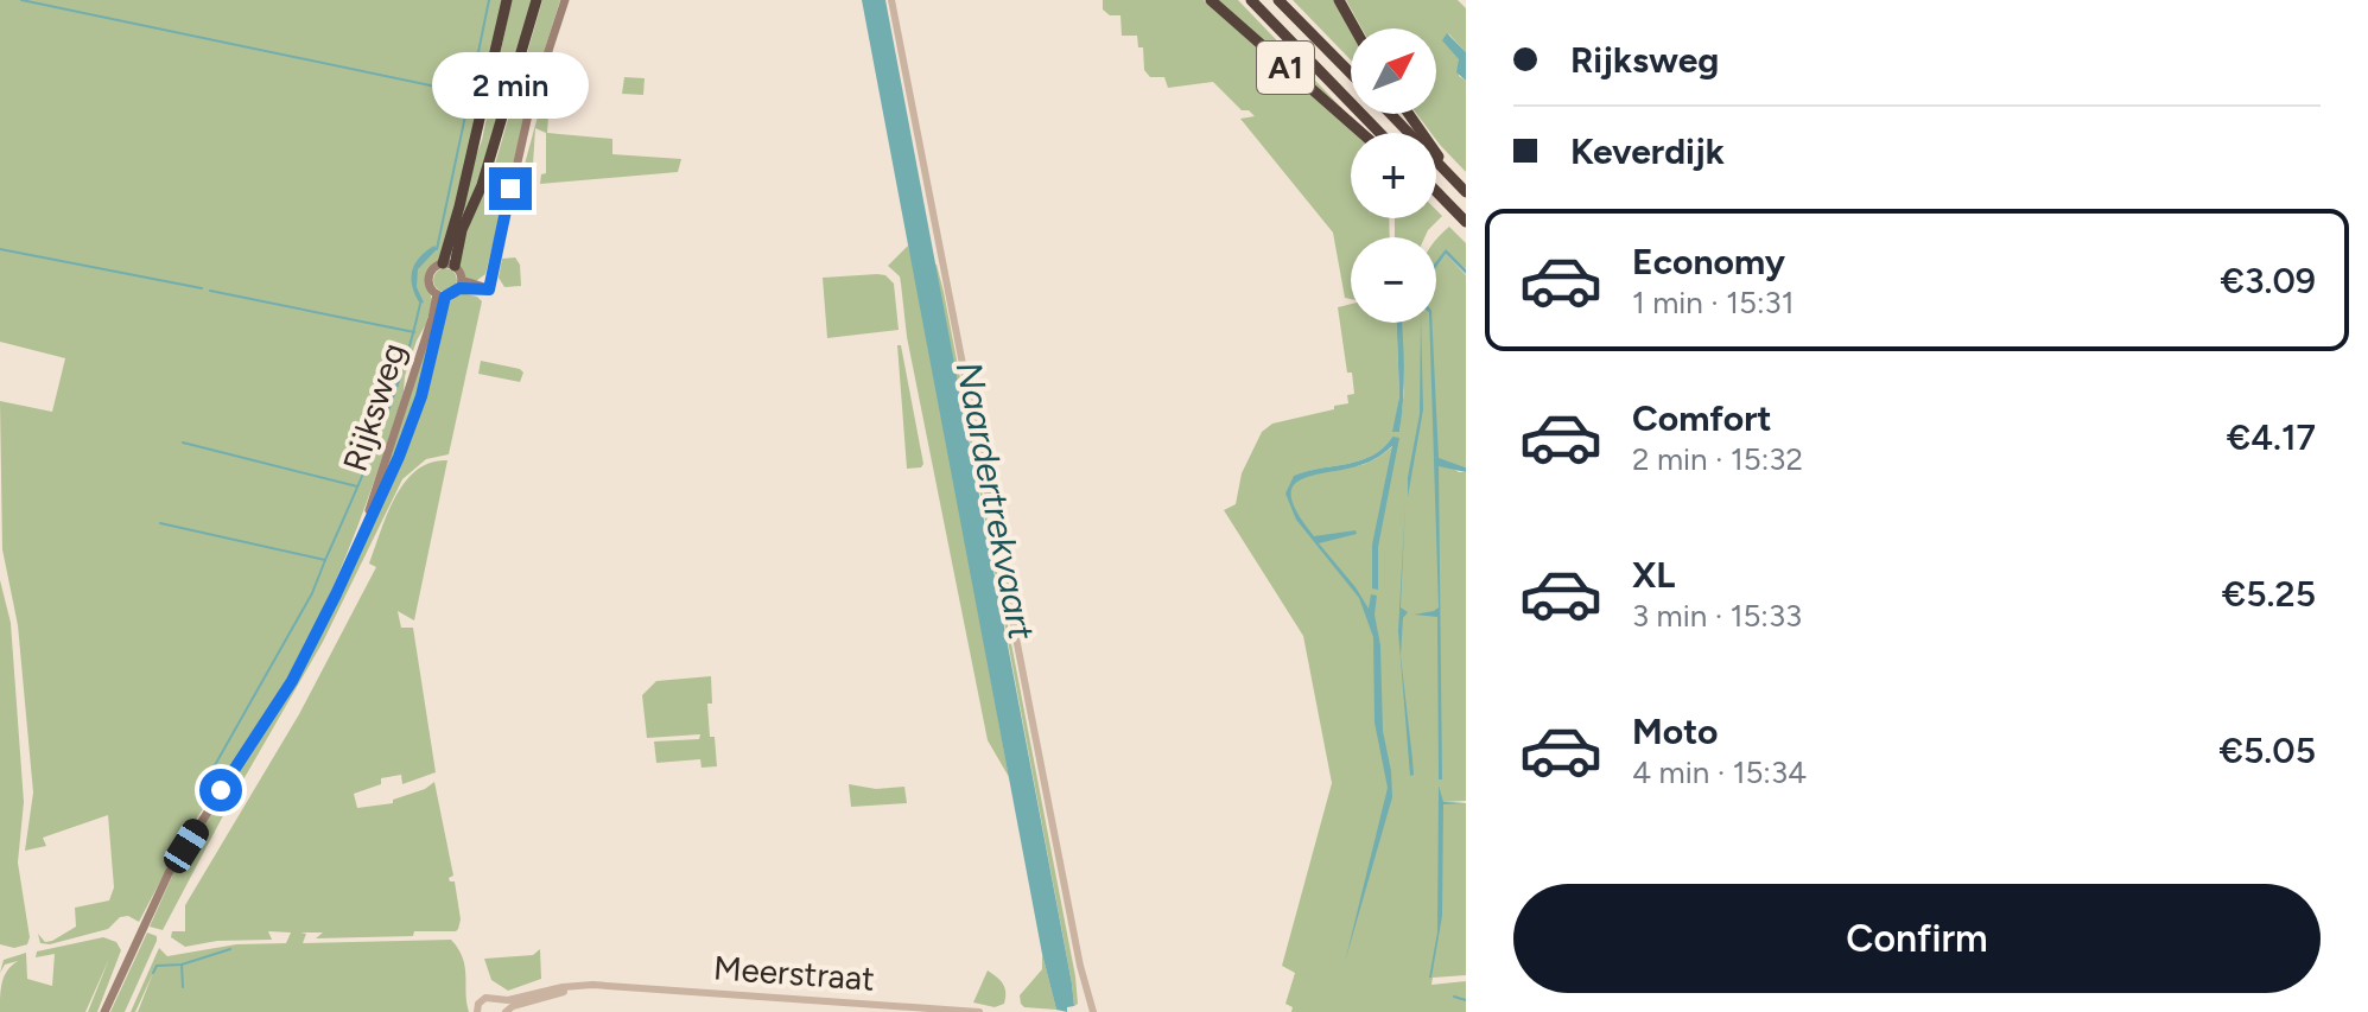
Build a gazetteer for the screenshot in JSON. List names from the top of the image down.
{
  "streets": {
    "highway": ["A1"],
    "main road": ["Rijksweg"],
    "street": ["Meerstraat"]
  },
  "water": ["Naardertrekvaart"],
  "north": "top right",
  "page": {
    "banner": ["Rijksweg", "Keverdijk"],
    "map_buttons": ["+", "−"],
    "bubble": "2 min",
    "list": [
      {
        "name": "Economy",
        "note": "1 min · 15:31",
        "value": "€3.09"
      },
      {
        "name": "Comfort",
        "note": "2 min · 15:32",
        "value": "€4.17"
      },
      {
        "name": "XL",
        "note": "3 min · 15:33",
        "value": "€5.25"
      },
      {
        "name": "Moto",
        "note": "4 min · 15:34",
        "value": "€5.05"
      }
    ],
    "buttons": "Confirm"
  }
}
